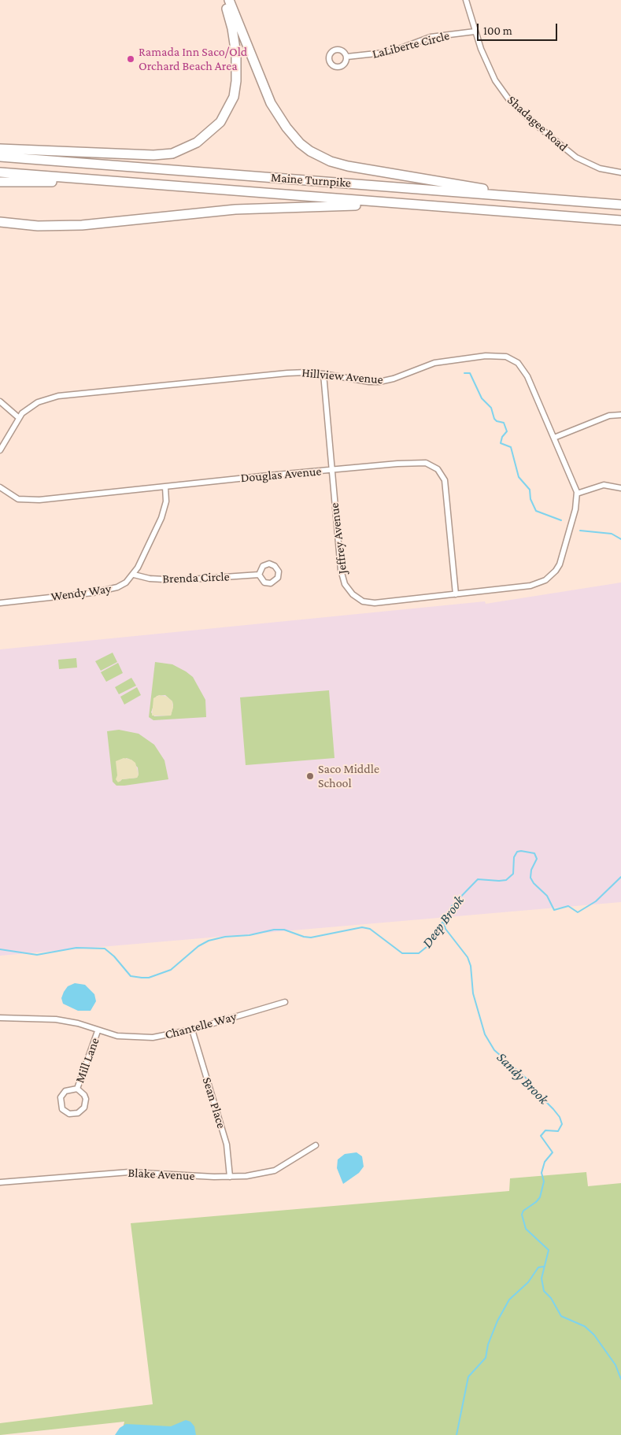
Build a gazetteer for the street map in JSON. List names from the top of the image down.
{
  "streets": {
    "highway": ["Maine Turnpike"],
    "street": [
      "LaLiberte Circle",
      "Shadagee Road",
      "Hillview Avenue",
      "Douglas Avenue",
      "Jeffrey Avenue",
      "Brenda Circle",
      "Wendy Way",
      "Chantelle Way",
      "Mill Lane",
      "Sean Place",
      "Blake Avenue"
    ]
  },
  "crossings": [
    ["LaLiberte Circle", "Shadagee Road"],
    ["Hillview Avenue", "Douglas Avenue"],
    ["Hillview Avenue", "Jeffrey Avenue"],
    ["Douglas Avenue", "Jeffrey Avenue"],
    ["Douglas Avenue", "Wendy Way"],
    ["Brenda Circle", "Wendy Way"],
    ["Chantelle Way", "Mill Lane"],
    ["Chantelle Way", "Sean Place"],
    ["Sean Place", "Blake Avenue"]
  ],
  "water": ["Deep Brook", "Sandy Brook"],
  "places": ["Ramada Inn Saco/Old Orchard Beach Area", "Saco Middle School"],
  "scale_bar": "100 m"
}
